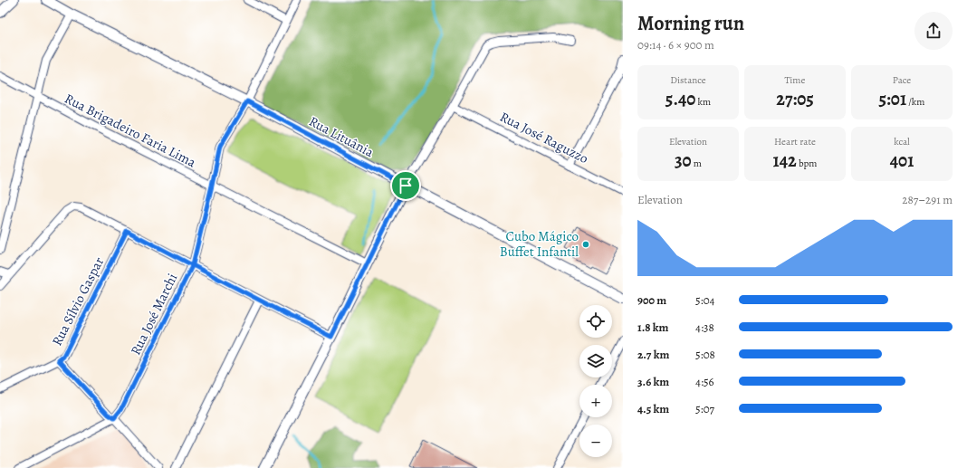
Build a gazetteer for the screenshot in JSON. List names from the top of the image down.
{
  "streets": {
    "street": [
      "Rua Brigadeiro Faria Lima",
      "Rua Lituânia",
      "Rua José Raguzzo",
      "Rua Sílvio Gaspar",
      "Rua José Marchi"
    ]
  },
  "crossings": [
    ["Rua Brigadeiro Faria Lima", "Rua José Marchi"],
    ["Rua Lituânia", "Rua José Marchi"]
  ],
  "places": ["Cubo Mágico Buffet Infantil"],
  "page": {
    "heading": ["Morning run", "09:14 · 6 × 900 m"],
    "stats": [
      ["Distance", "5.40 km"],
      ["Time", "27:05"],
      ["Pace", "5:01 /km"],
      ["Elevation", "30 m"],
      ["Heart rate", "142 bpm"],
      ["kcal", "401"]
    ],
    "chart": ["Elevation", "287–291 m"],
    "list": [
      {
        "name": "900 m",
        "note": "5:04"
      },
      {
        "name": "1.8 km",
        "note": "4:38"
      },
      {
        "name": "2.7 km",
        "note": "5:08"
      },
      {
        "name": "3.6 km",
        "note": "4:56"
      },
      {
        "name": "4.5 km",
        "note": "5:07"
      }
    ],
    "map_buttons": ["+", "−"]
  }
}
